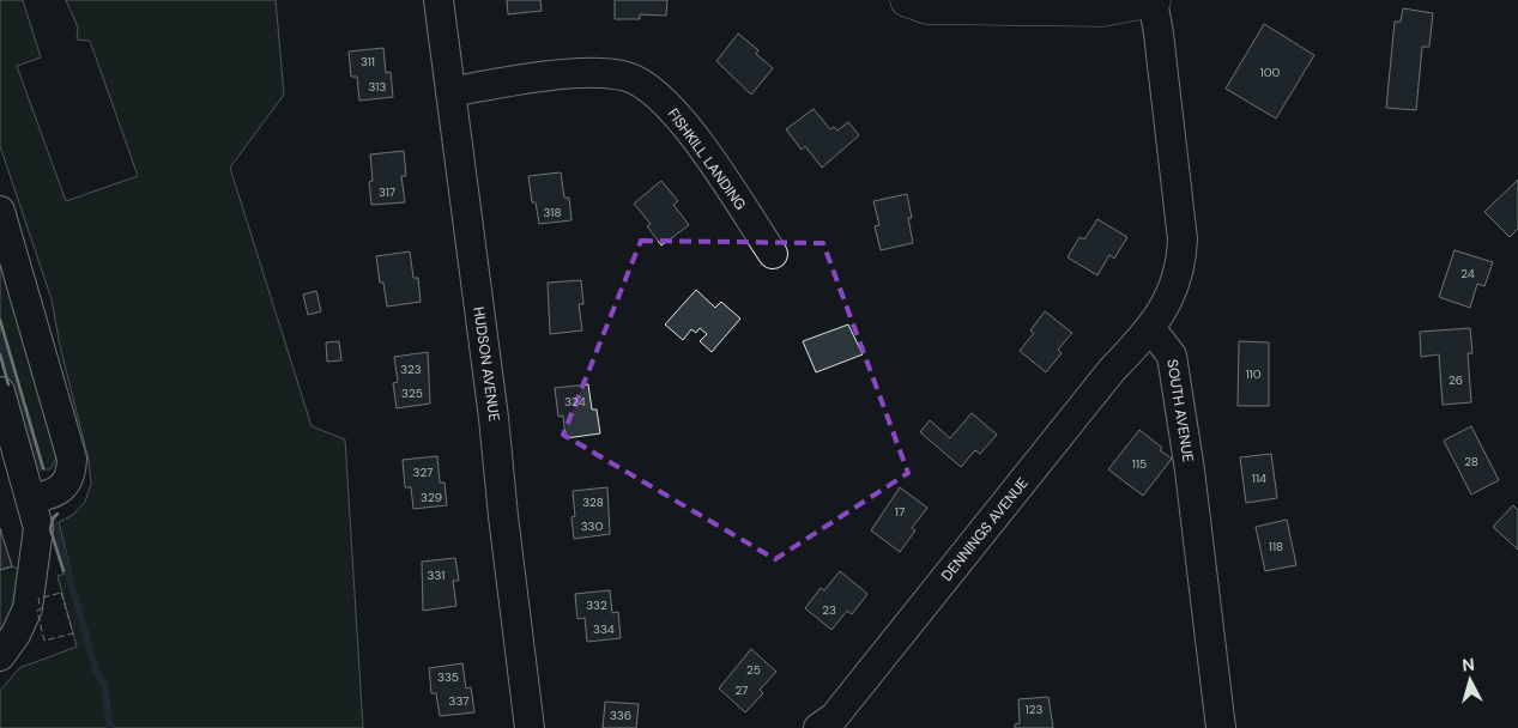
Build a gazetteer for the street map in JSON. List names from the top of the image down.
{
  "streets": {
    "street": [
      "FISHKILL LANDING",
      "HUDSON AVENUE",
      "SOUTH AVENUE",
      "DENNINGS AVENUE"
    ]
  },
  "crossings": [
    ["FISHKILL LANDING", "HUDSON AVENUE"],
    ["SOUTH AVENUE", "DENNINGS AVENUE"]
  ],
  "house_numbers": [
    "311",
    "100",
    "313",
    "317",
    "318",
    "24",
    "323",
    "110",
    "26",
    "325",
    "324",
    "28",
    "115",
    "327",
    "114",
    "329",
    "328",
    "17",
    "330",
    "118",
    "331",
    "332",
    "23",
    "334",
    "25",
    "335",
    "27",
    "337",
    "123",
    "336"
  ],
  "north": "top"
}
